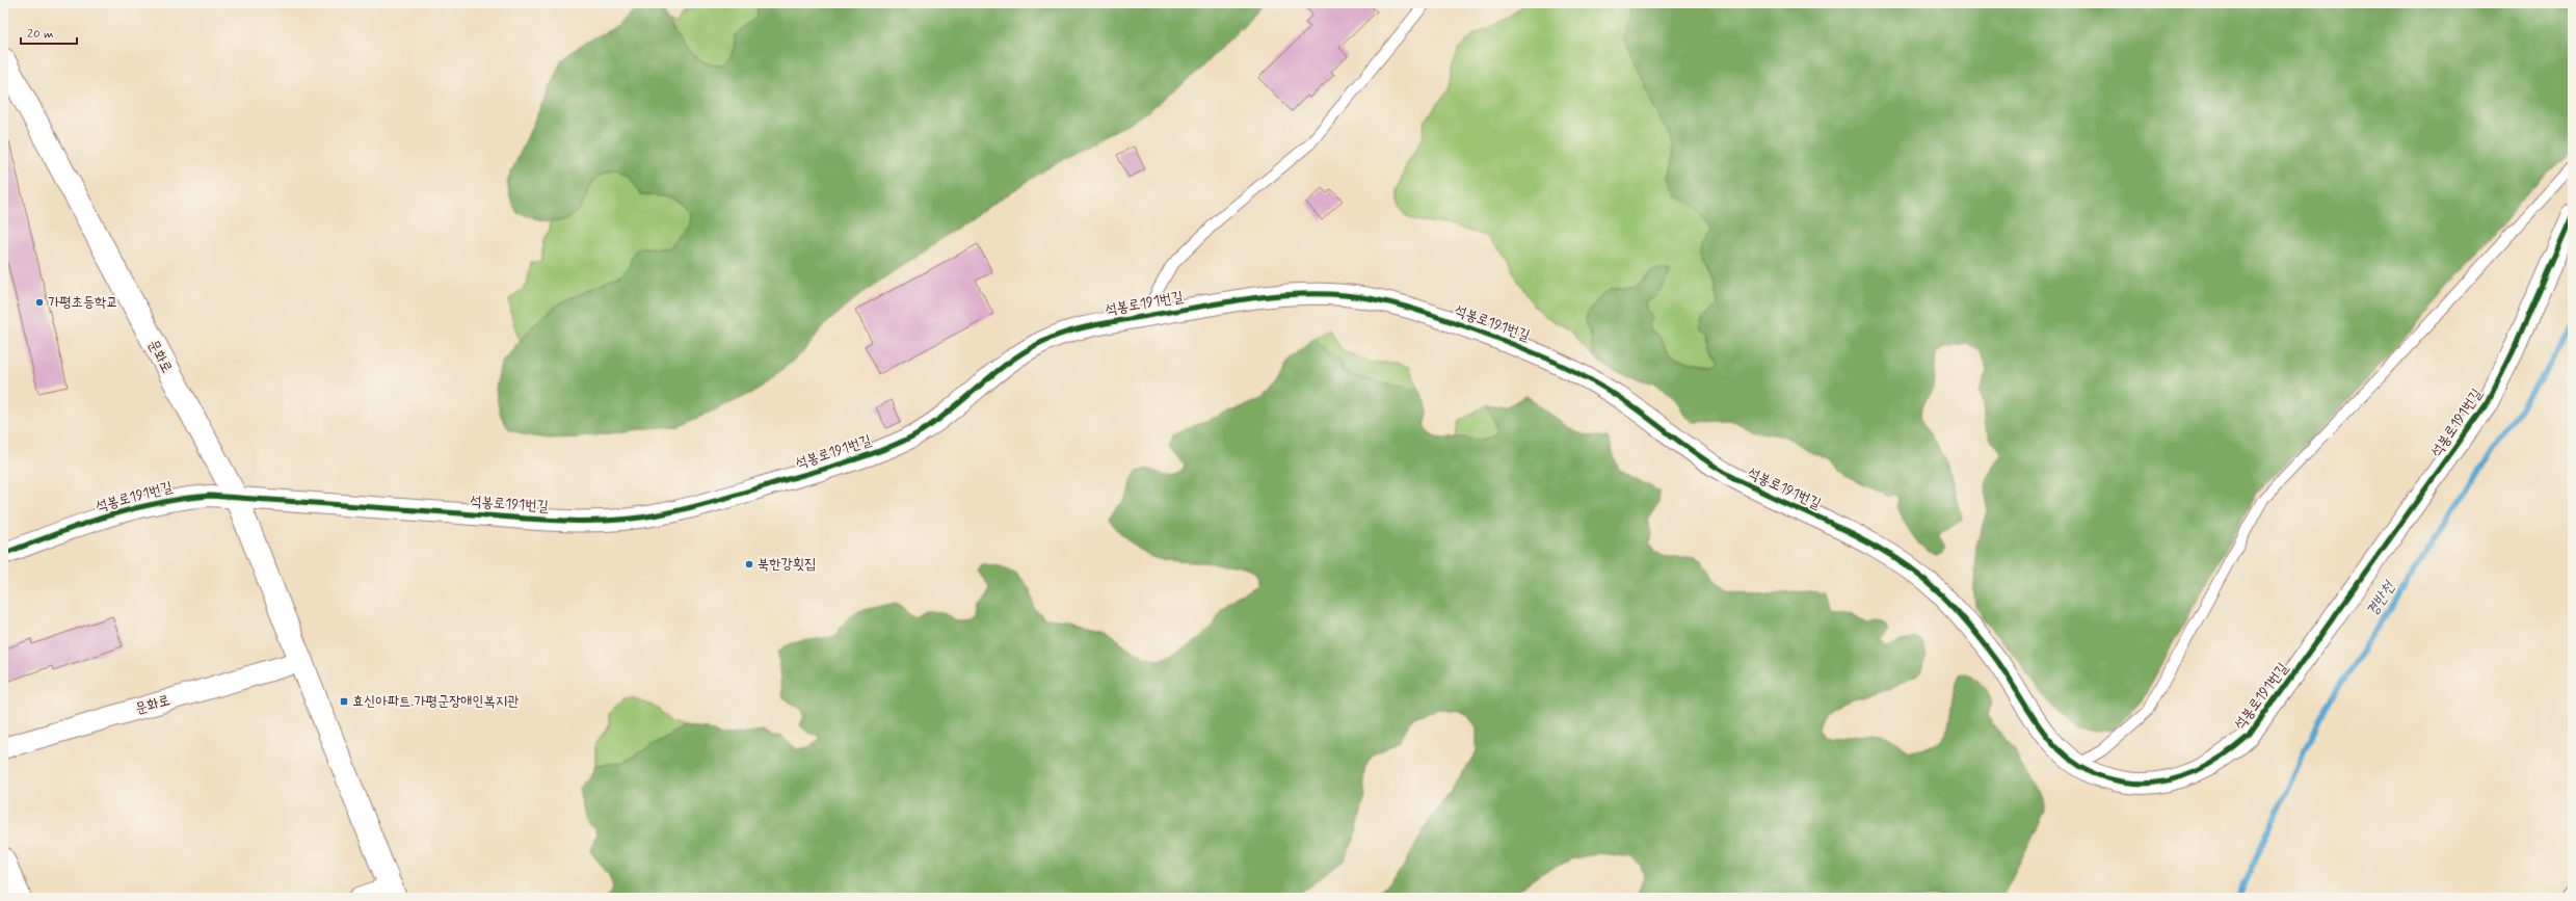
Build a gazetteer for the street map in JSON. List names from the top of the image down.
{
  "streets": {
    "main road": ["문화로"],
    "street": ["석봉로191번길"]
  },
  "crossings": [
    ["석봉로191번길", "문화로"]
  ],
  "water": ["경반천"],
  "places": {
    "other": ["가평초등학교", "북한강횟집"],
    "transit": ["효신아파트.가평군장애인복지관"]
  },
  "scale_bar": "20 m"
}
